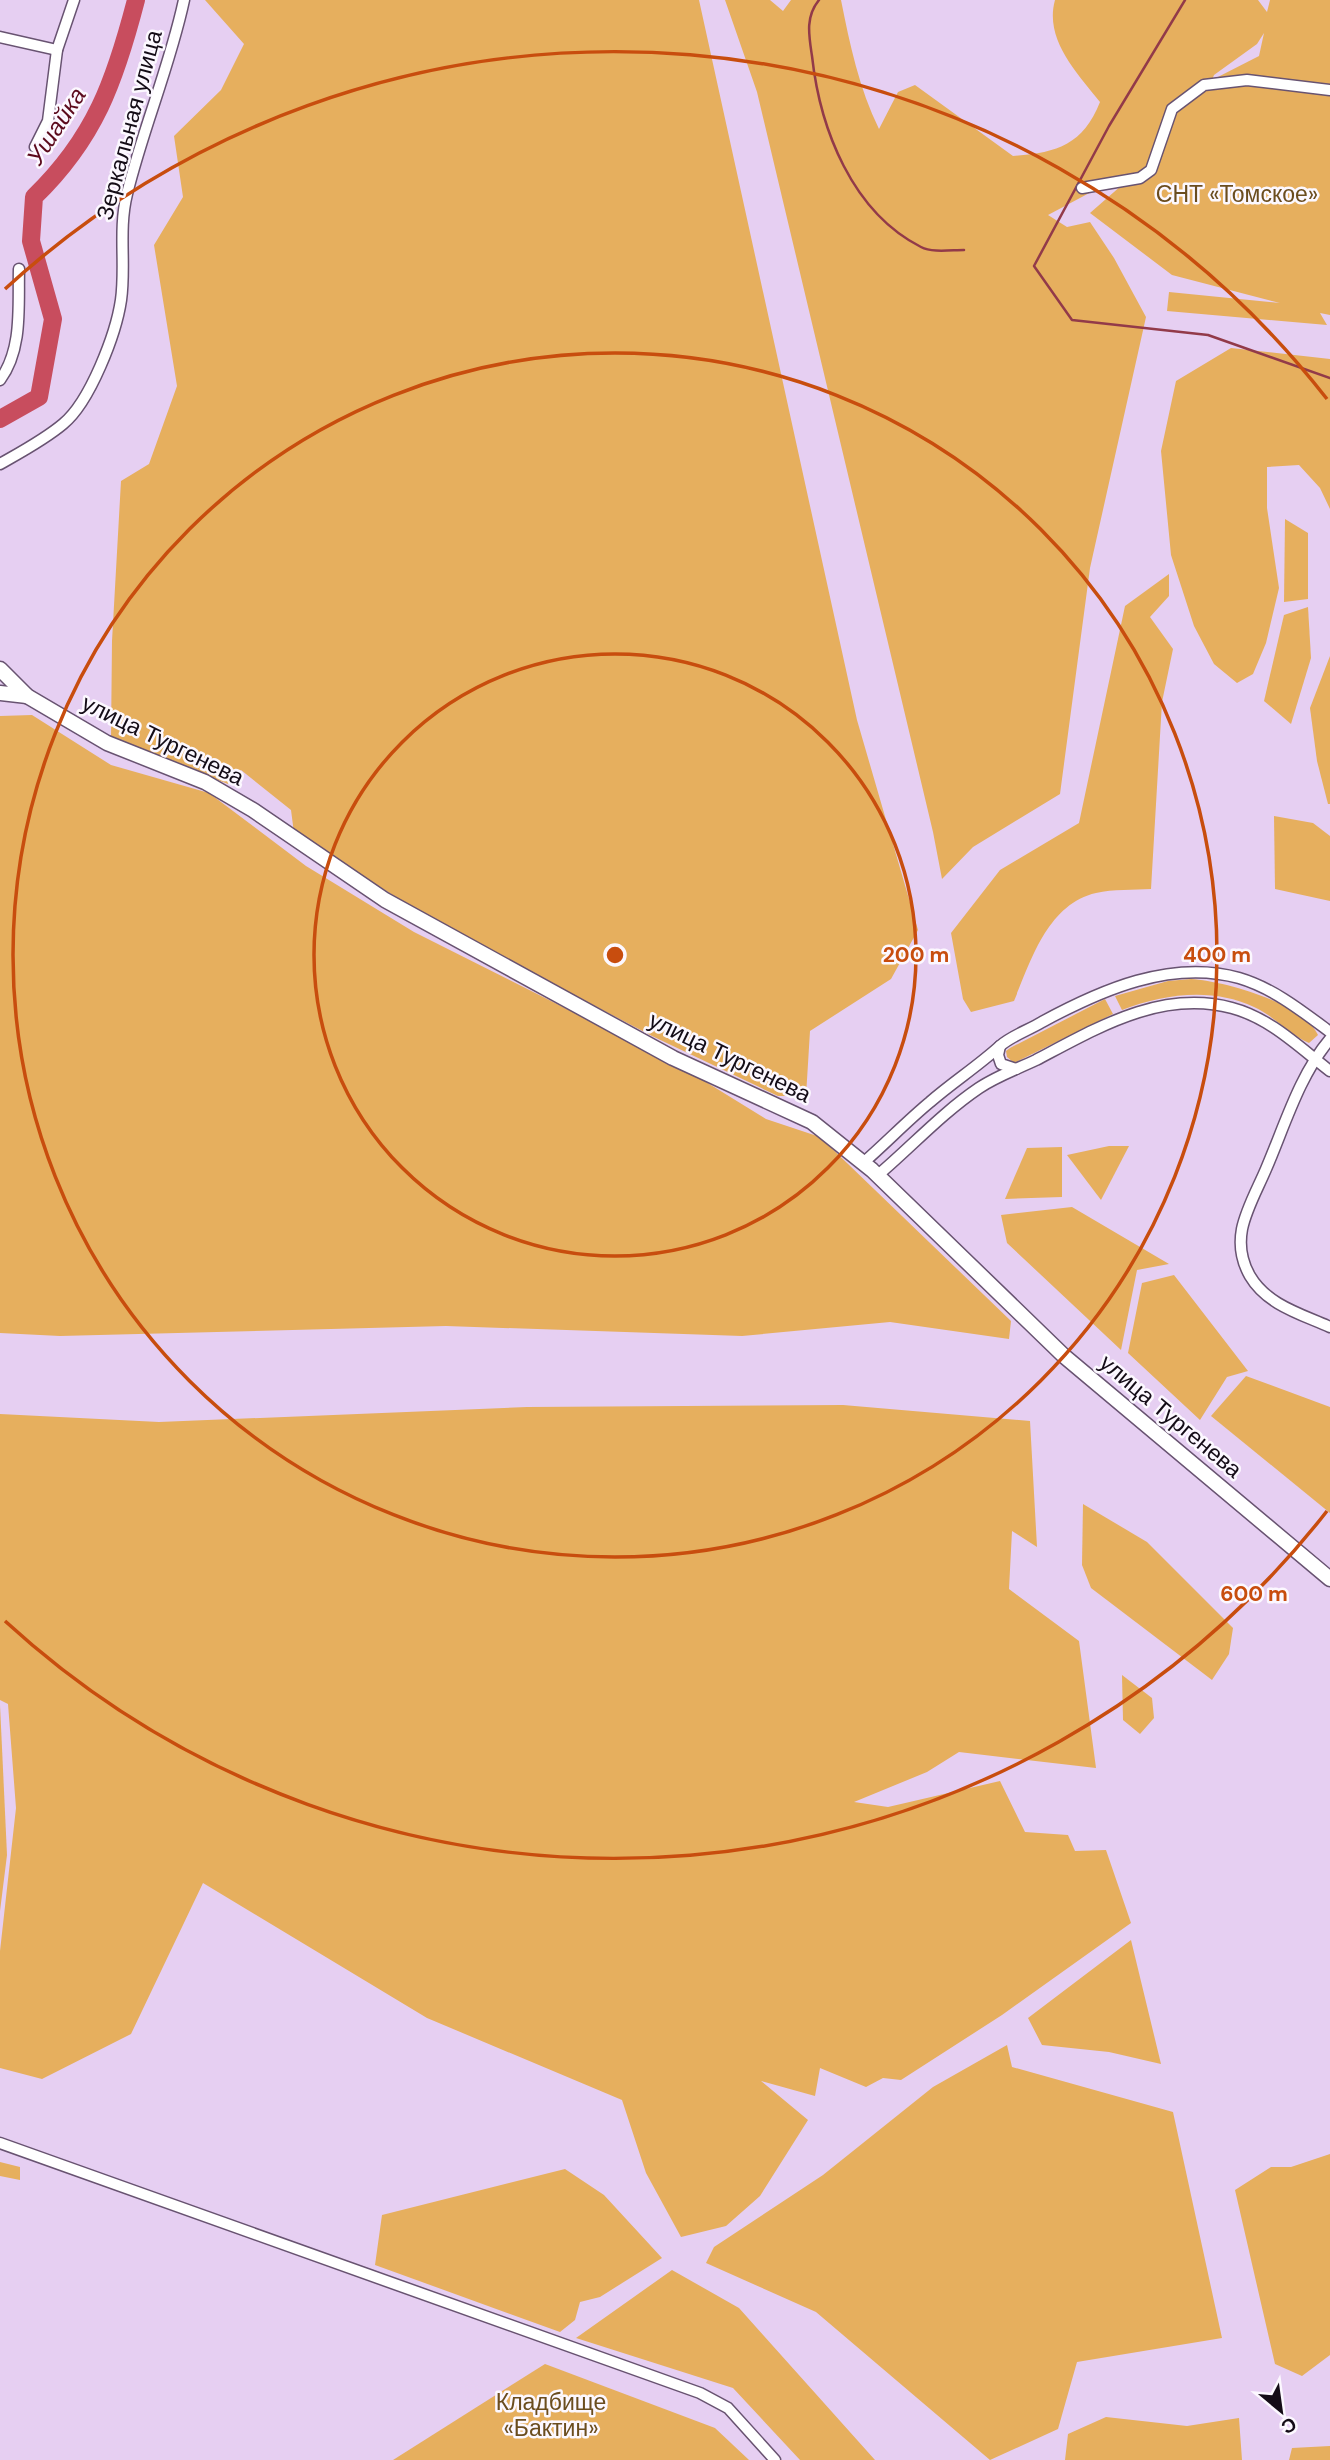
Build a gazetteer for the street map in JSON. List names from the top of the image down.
{
  "streets": {
    "street": ["Зеркальная улица", "улица Тургенева"]
  },
  "water": ["Ушайка"],
  "parks": ["СНТ «Томское»", "Кладбище «Бактин»"],
  "north": "bottom right",
  "rings": ["200 m", "400 m", "600 m"]
}
